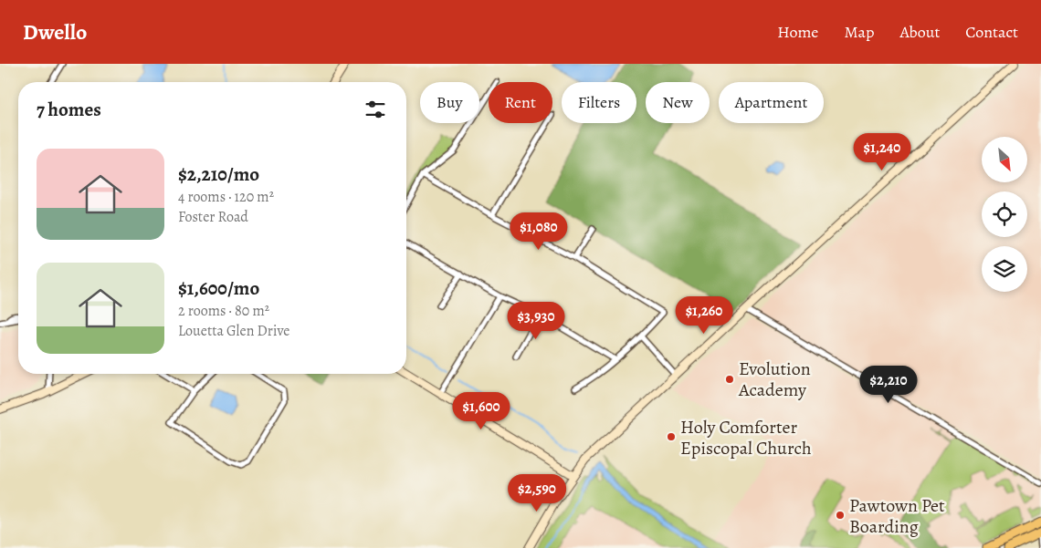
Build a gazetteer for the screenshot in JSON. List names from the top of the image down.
{
  "places": ["Evolution Academy", "Holy Comforter Episcopal Church", "Pawtown Pet Boarding"],
  "north": "bottom right",
  "page": {
    "header": "Dwello",
    "nav": [
      "Home",
      "Map",
      "About",
      "Contact"
    ],
    "chip": [
      "Buy",
      "Rent",
      "Filters",
      "New",
      "Apartment"
    ],
    "heading": "7 homes",
    "price": [
      "$1,240",
      "$1,080",
      "$1,260",
      "$3,930",
      "$2,210",
      "$1,600",
      "$2,590"
    ],
    "list": [
      {
        "name": "$2,210/mo",
        "note": "4 rooms · 120 m² · Foster Road"
      },
      {
        "name": "$1,600/mo",
        "note": "2 rooms · 80 m² · Louetta Glen Drive"
      }
    ]
  }
}
